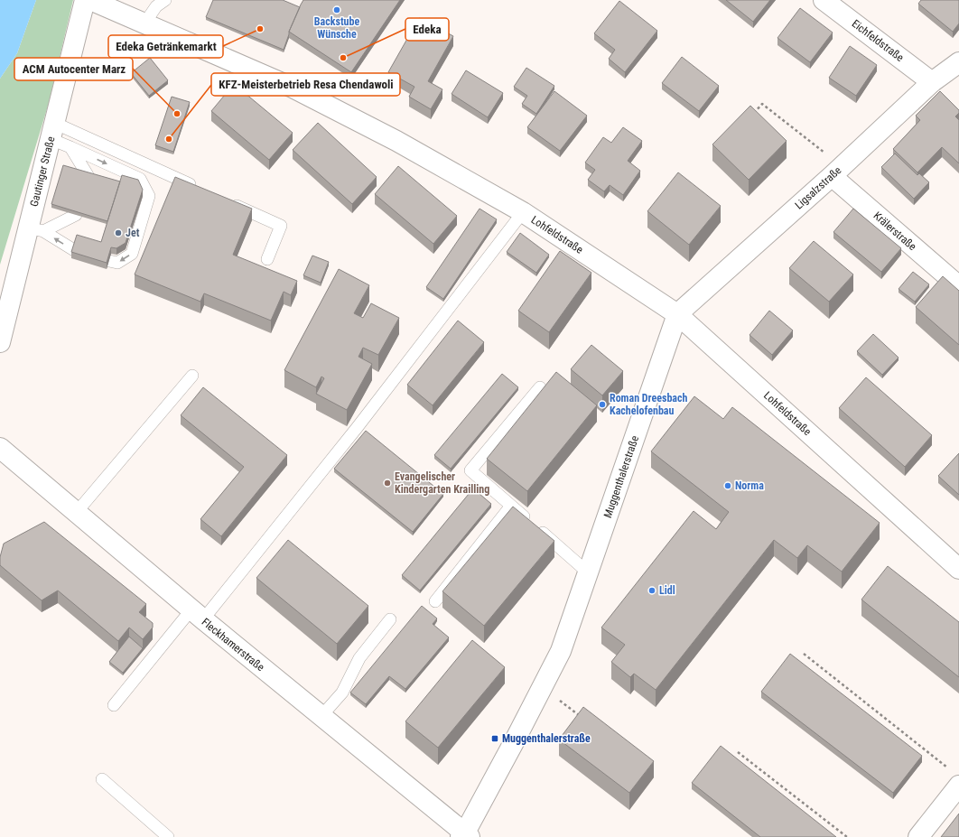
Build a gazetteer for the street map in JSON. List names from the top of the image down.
{
  "streets": {
    "street": [
      "Eichfeldstraße",
      "Gautinger Straße",
      "Ligsalzstraße",
      "Krälerstraße",
      "Lohfeldstraße",
      "Muggenthalerstraße",
      "Fleckhamerstraße"
    ]
  },
  "crossings": [
    ["Eichfeldstraße", "Ligsalzstraße"],
    ["Ligsalzstraße", "Krälerstraße"],
    ["Ligsalzstraße", "Lohfeldstraße"],
    ["Ligsalzstraße", "Muggenthalerstraße"],
    ["Lohfeldstraße", "Muggenthalerstraße"],
    ["Muggenthalerstraße", "Fleckhamerstraße"]
  ],
  "places": {
    "other": [
      "Backstube Wünsche",
      "Edeka Getränkemarkt",
      "Edeka",
      "ACM Autocenter Marz",
      "KFZ-Meisterbetrieb Resa Chendawoli",
      "Jet",
      "Roman Dreesbach Kachelofenbau",
      "Evangelischer Kindergarten Krailling",
      "Norma",
      "Lidl"
    ],
    "transit": ["Muggenthalerstraße"]
  }
}
